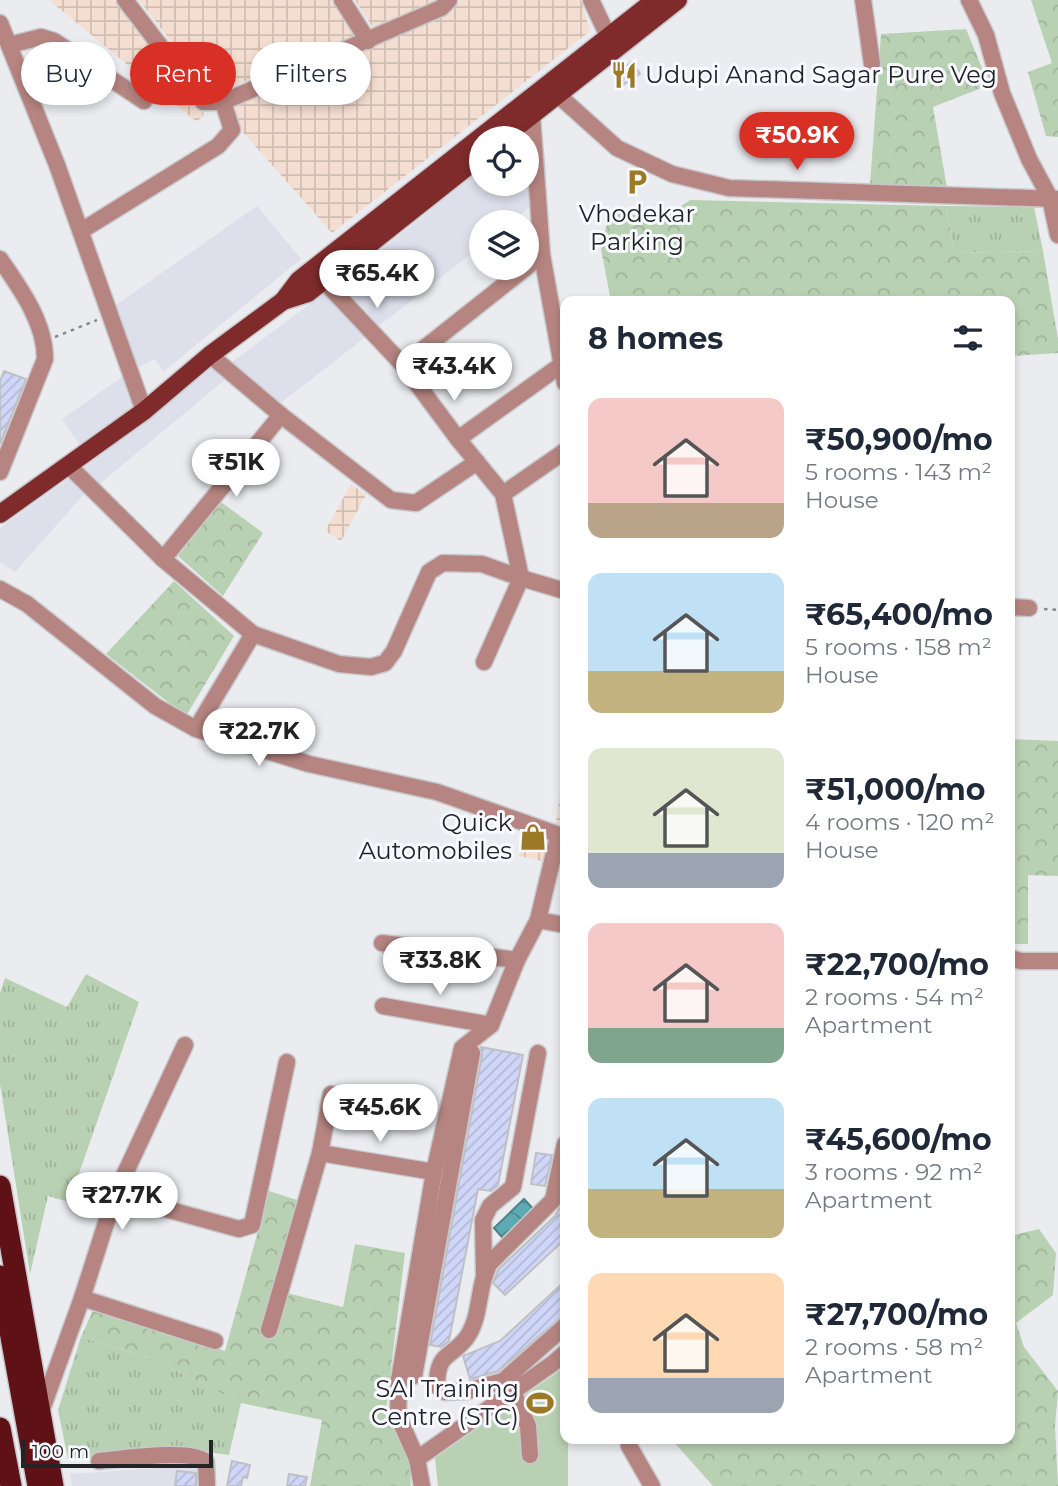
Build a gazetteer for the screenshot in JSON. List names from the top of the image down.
{
  "places": {
    "restaurant": ["Udupi Anand Sagar Pure Veg"],
    "parking": ["Vhodekar Parking"],
    "shop": ["Quick Automobiles"],
    "sports": ["SAI Training Centre (STC)"]
  },
  "scale_bar": "100 m",
  "page": {
    "chip": ["Buy", "Rent", "Filters"],
    "price": [
      "₹50.9K",
      "₹65.4K",
      "₹43.4K",
      "₹51K",
      "₹22.7K",
      "₹33.8K",
      "₹45.6K",
      "₹27.7K"
    ],
    "heading": "8 homes",
    "list": [
      {
        "name": "₹50,900/mo",
        "note": "5 rooms · 143 m² · House"
      },
      {
        "name": "₹65,400/mo",
        "note": "5 rooms · 158 m² · House"
      },
      {
        "name": "₹51,000/mo",
        "note": "4 rooms · 120 m² · House"
      },
      {
        "name": "₹22,700/mo",
        "note": "2 rooms · 54 m² · Apartment"
      },
      {
        "name": "₹45,600/mo",
        "note": "3 rooms · 92 m² · Apartment"
      },
      {
        "name": "₹27,700/mo",
        "note": "2 rooms · 58 m² · Apartment"
      }
    ],
    "scale": "100 m"
  }
}
